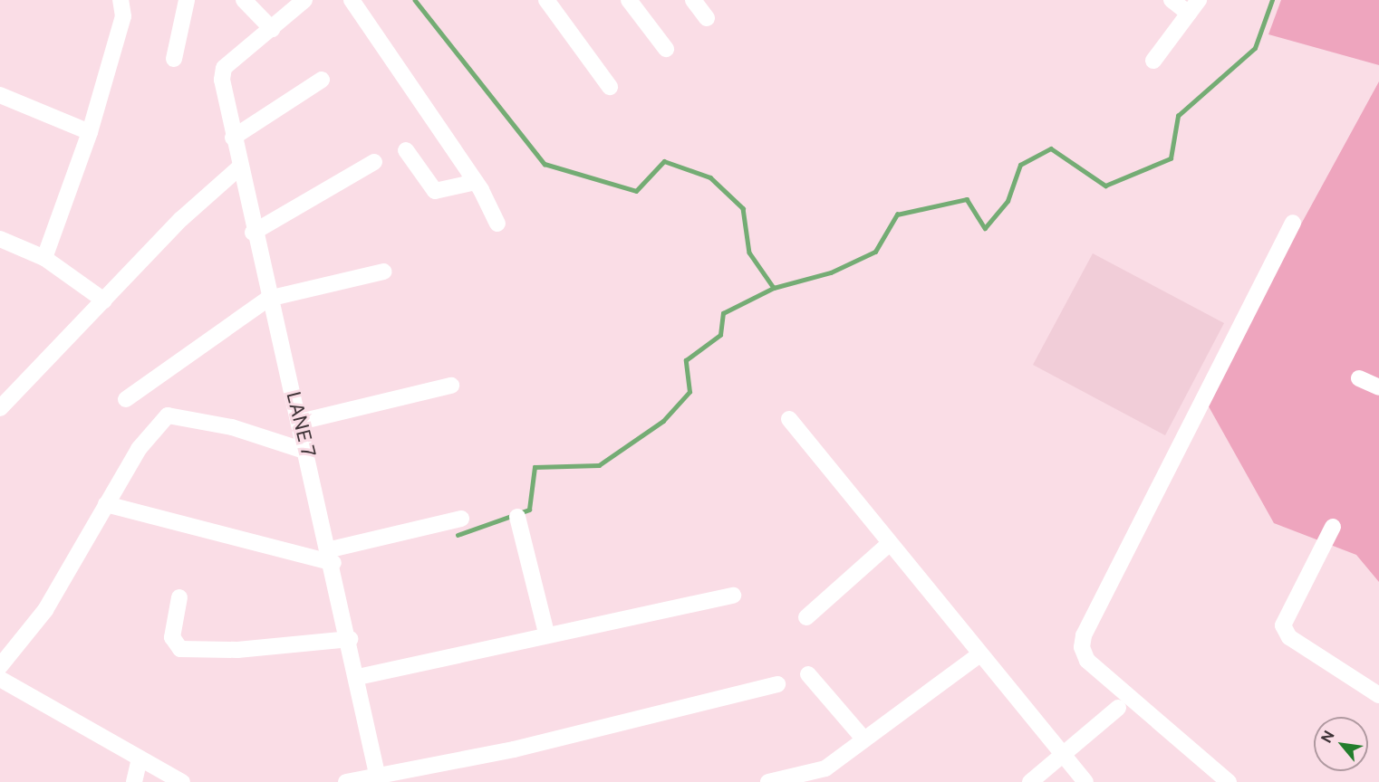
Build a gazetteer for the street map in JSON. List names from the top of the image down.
{
  "streets": {
    "street": ["LANE 7"]
  },
  "north": "top left"
}
